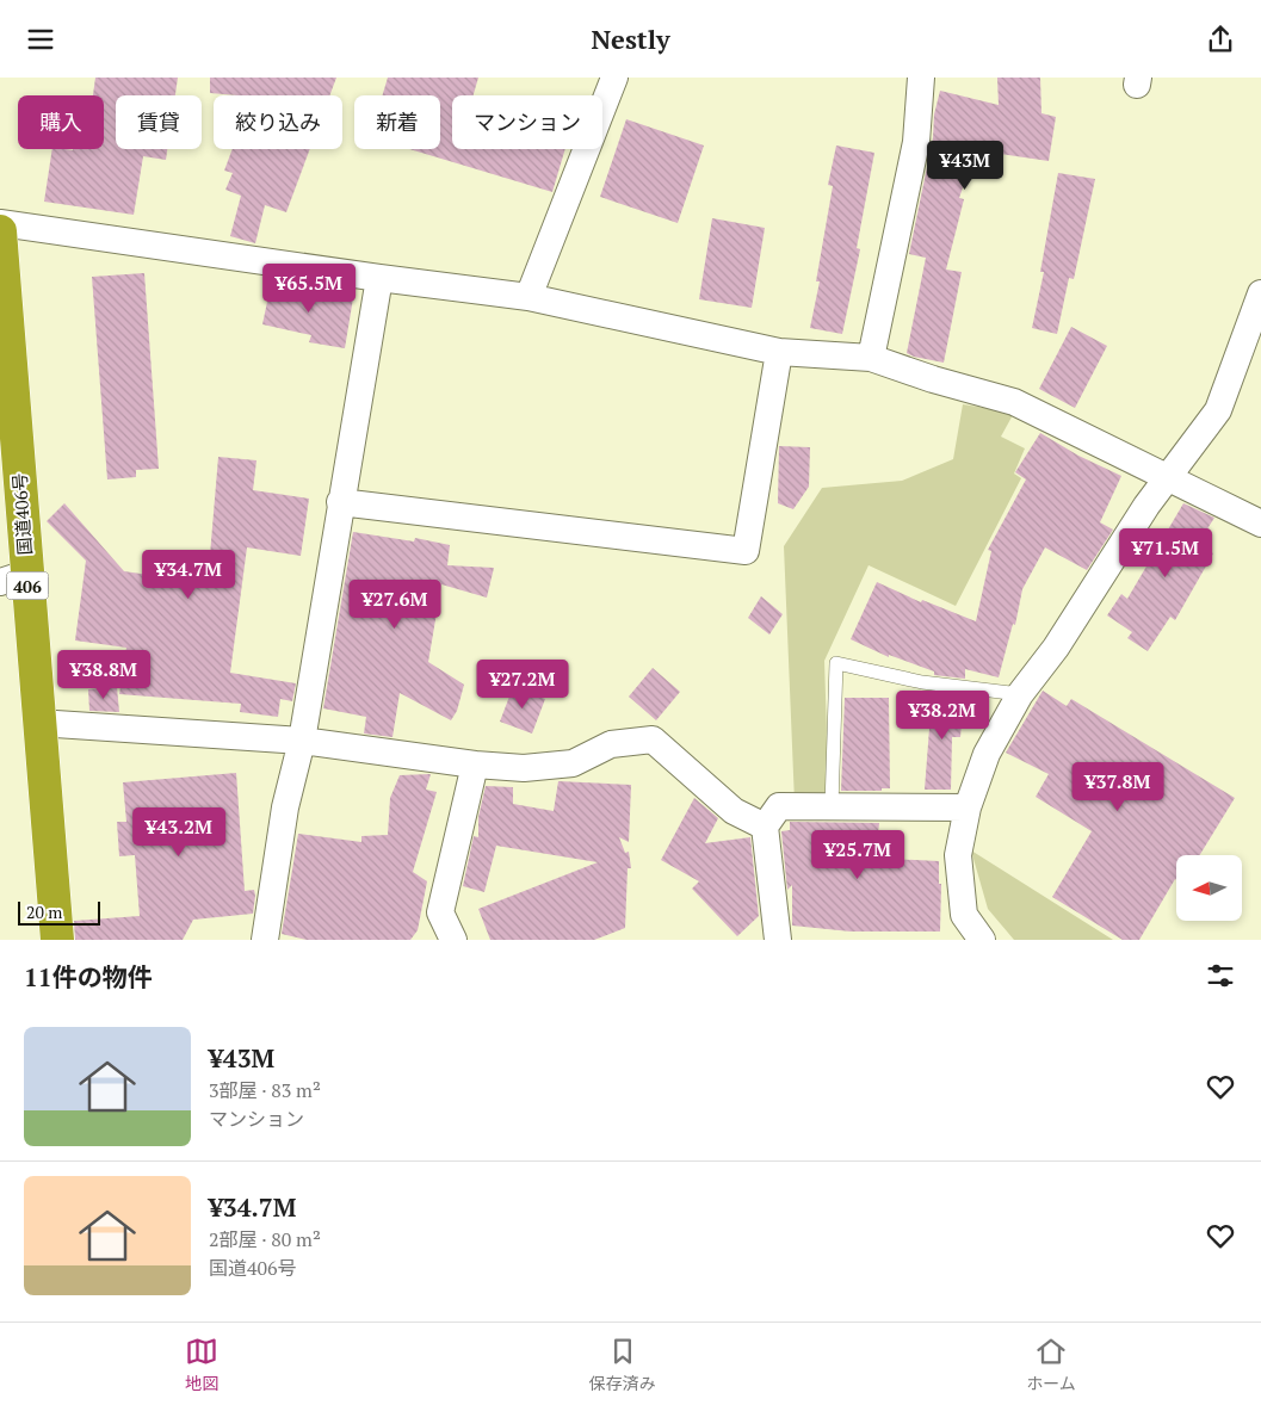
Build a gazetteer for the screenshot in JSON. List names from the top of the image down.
{
  "streets": {
    "highway": ["国道406号", "406"]
  },
  "scale_bar": "20 m",
  "north": "left",
  "page": {
    "header": "Nestly",
    "chip": [
      "購入",
      "賃貸",
      "絞り込み",
      "新着",
      "マンション"
    ],
    "price": [
      "¥43M",
      "¥65.5M",
      "¥71.5M",
      "¥34.7M",
      "¥27.6M",
      "¥38.8M",
      "¥27.2M",
      "¥38.2M",
      "¥37.8M",
      "¥43.2M",
      "¥25.7M"
    ],
    "scale": "20 m",
    "heading": "11件の物件",
    "list": [
      {
        "name": "¥43M",
        "note": "3部屋 · 83 m² · マンション"
      },
      {
        "name": "¥34.7M",
        "note": "2部屋 · 80 m² · 国道406号"
      }
    ],
    "tabs": ["地図", "保存済み", "ホーム"]
  }
}
